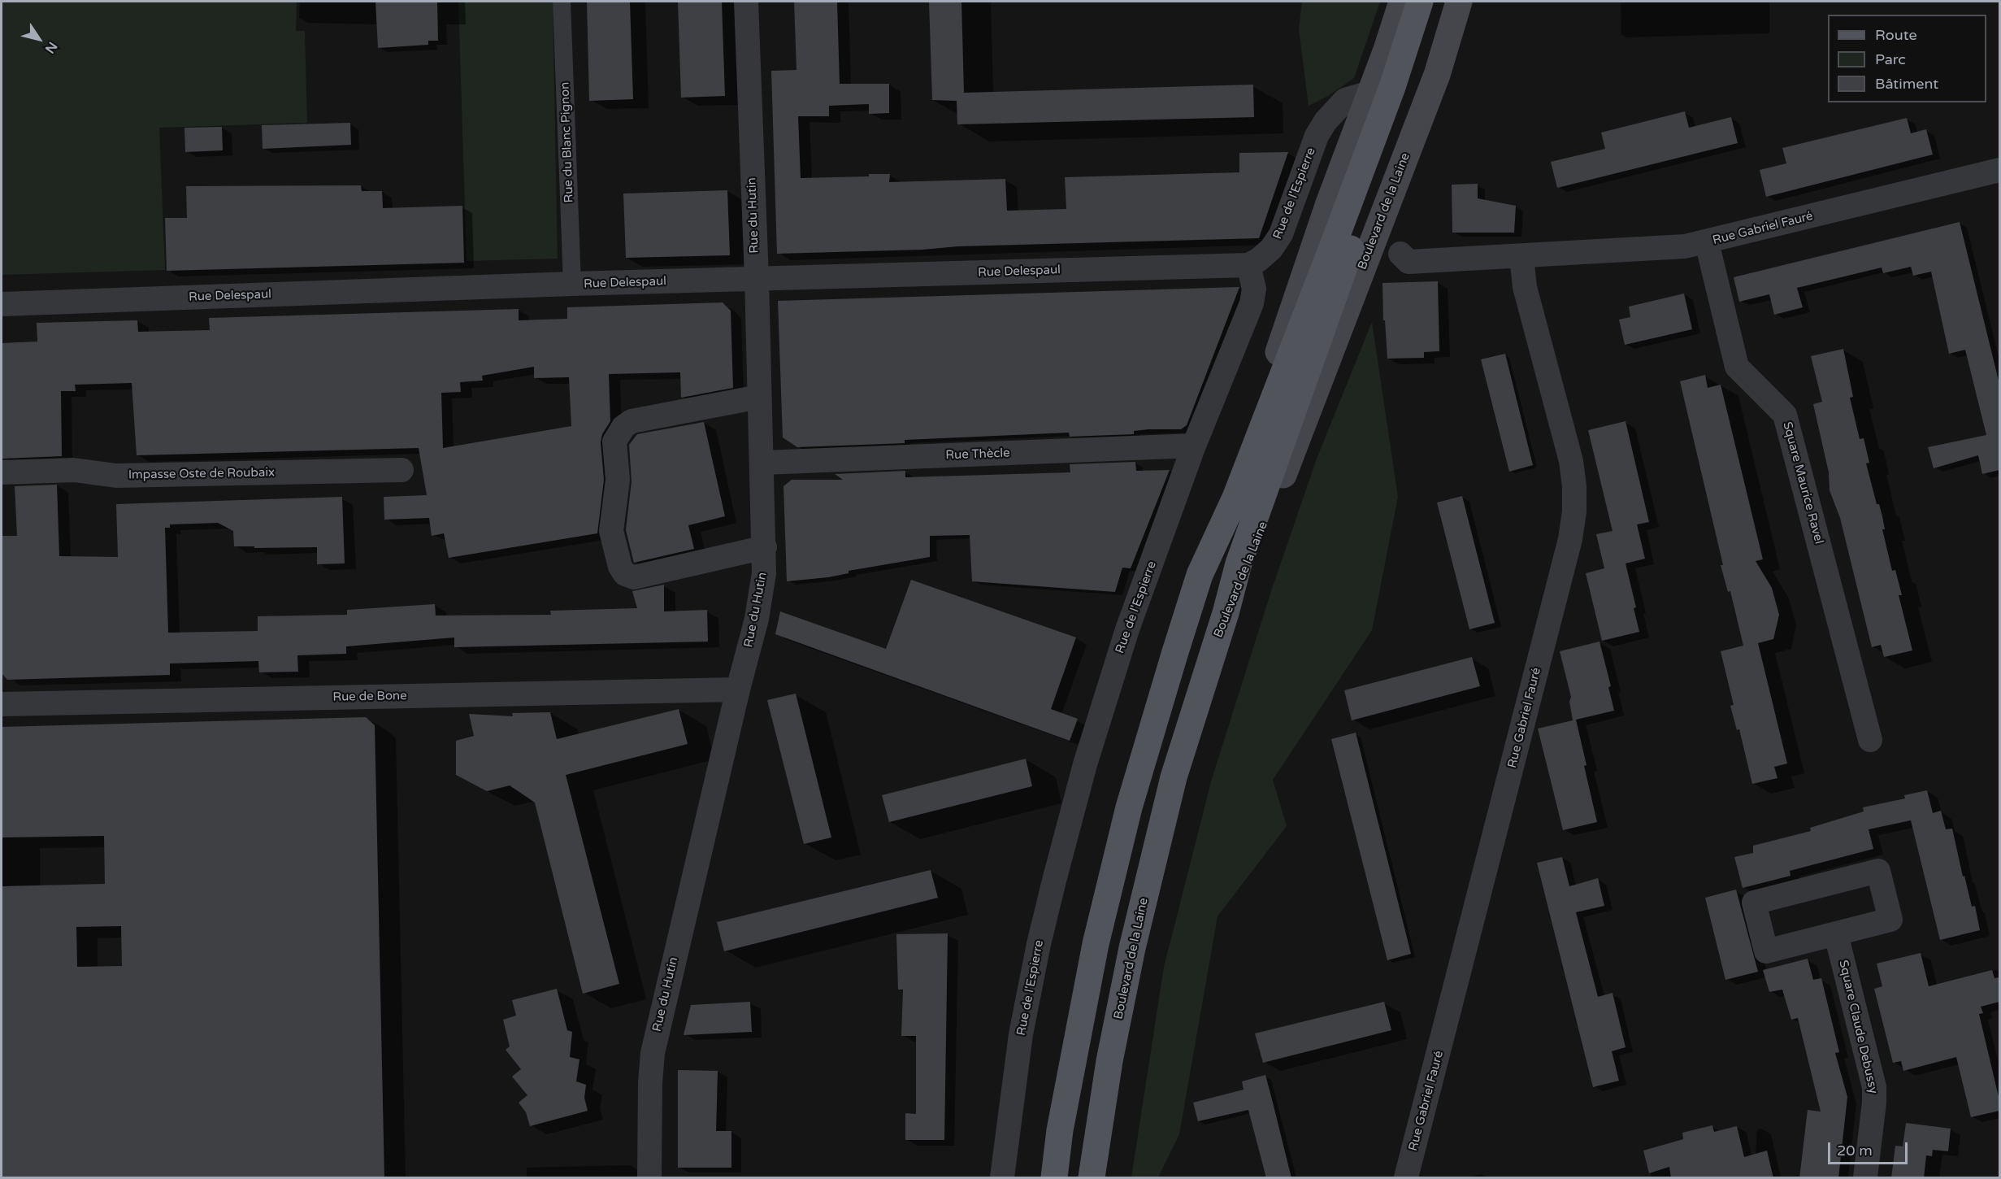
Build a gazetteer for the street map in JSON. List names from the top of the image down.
{
  "streets": {
    "main road": ["Boulevard de la Laine"],
    "street": [
      "Rue du Blanc Pignon",
      "Rue de l'Espierre",
      "Rue du Hutin",
      "Rue Gabriel Fauré",
      "Rue Delespaul",
      "Rue Thècle",
      "Impasse Oste de Roubaix",
      "Square Maurice Ravel",
      "Rue de Bone",
      "Square Claude Debussy"
    ]
  },
  "crossings": [
    ["Rue du Blanc Pignon", "Rue Delespaul"],
    ["Rue de l'Espierre", "Rue Delespaul"],
    ["Rue de l'Espierre", "Rue Thècle"],
    ["Rue du Hutin", "Rue Delespaul"],
    ["Rue du Hutin", "Rue Thècle"],
    ["Rue du Hutin", "Rue de Bone"],
    ["Rue Gabriel Fauré", "Square Maurice Ravel"]
  ],
  "legend": ["Route", "Parc", "Bâtiment"],
  "scale_bar": "20 m",
  "north": "bottom right"
}
